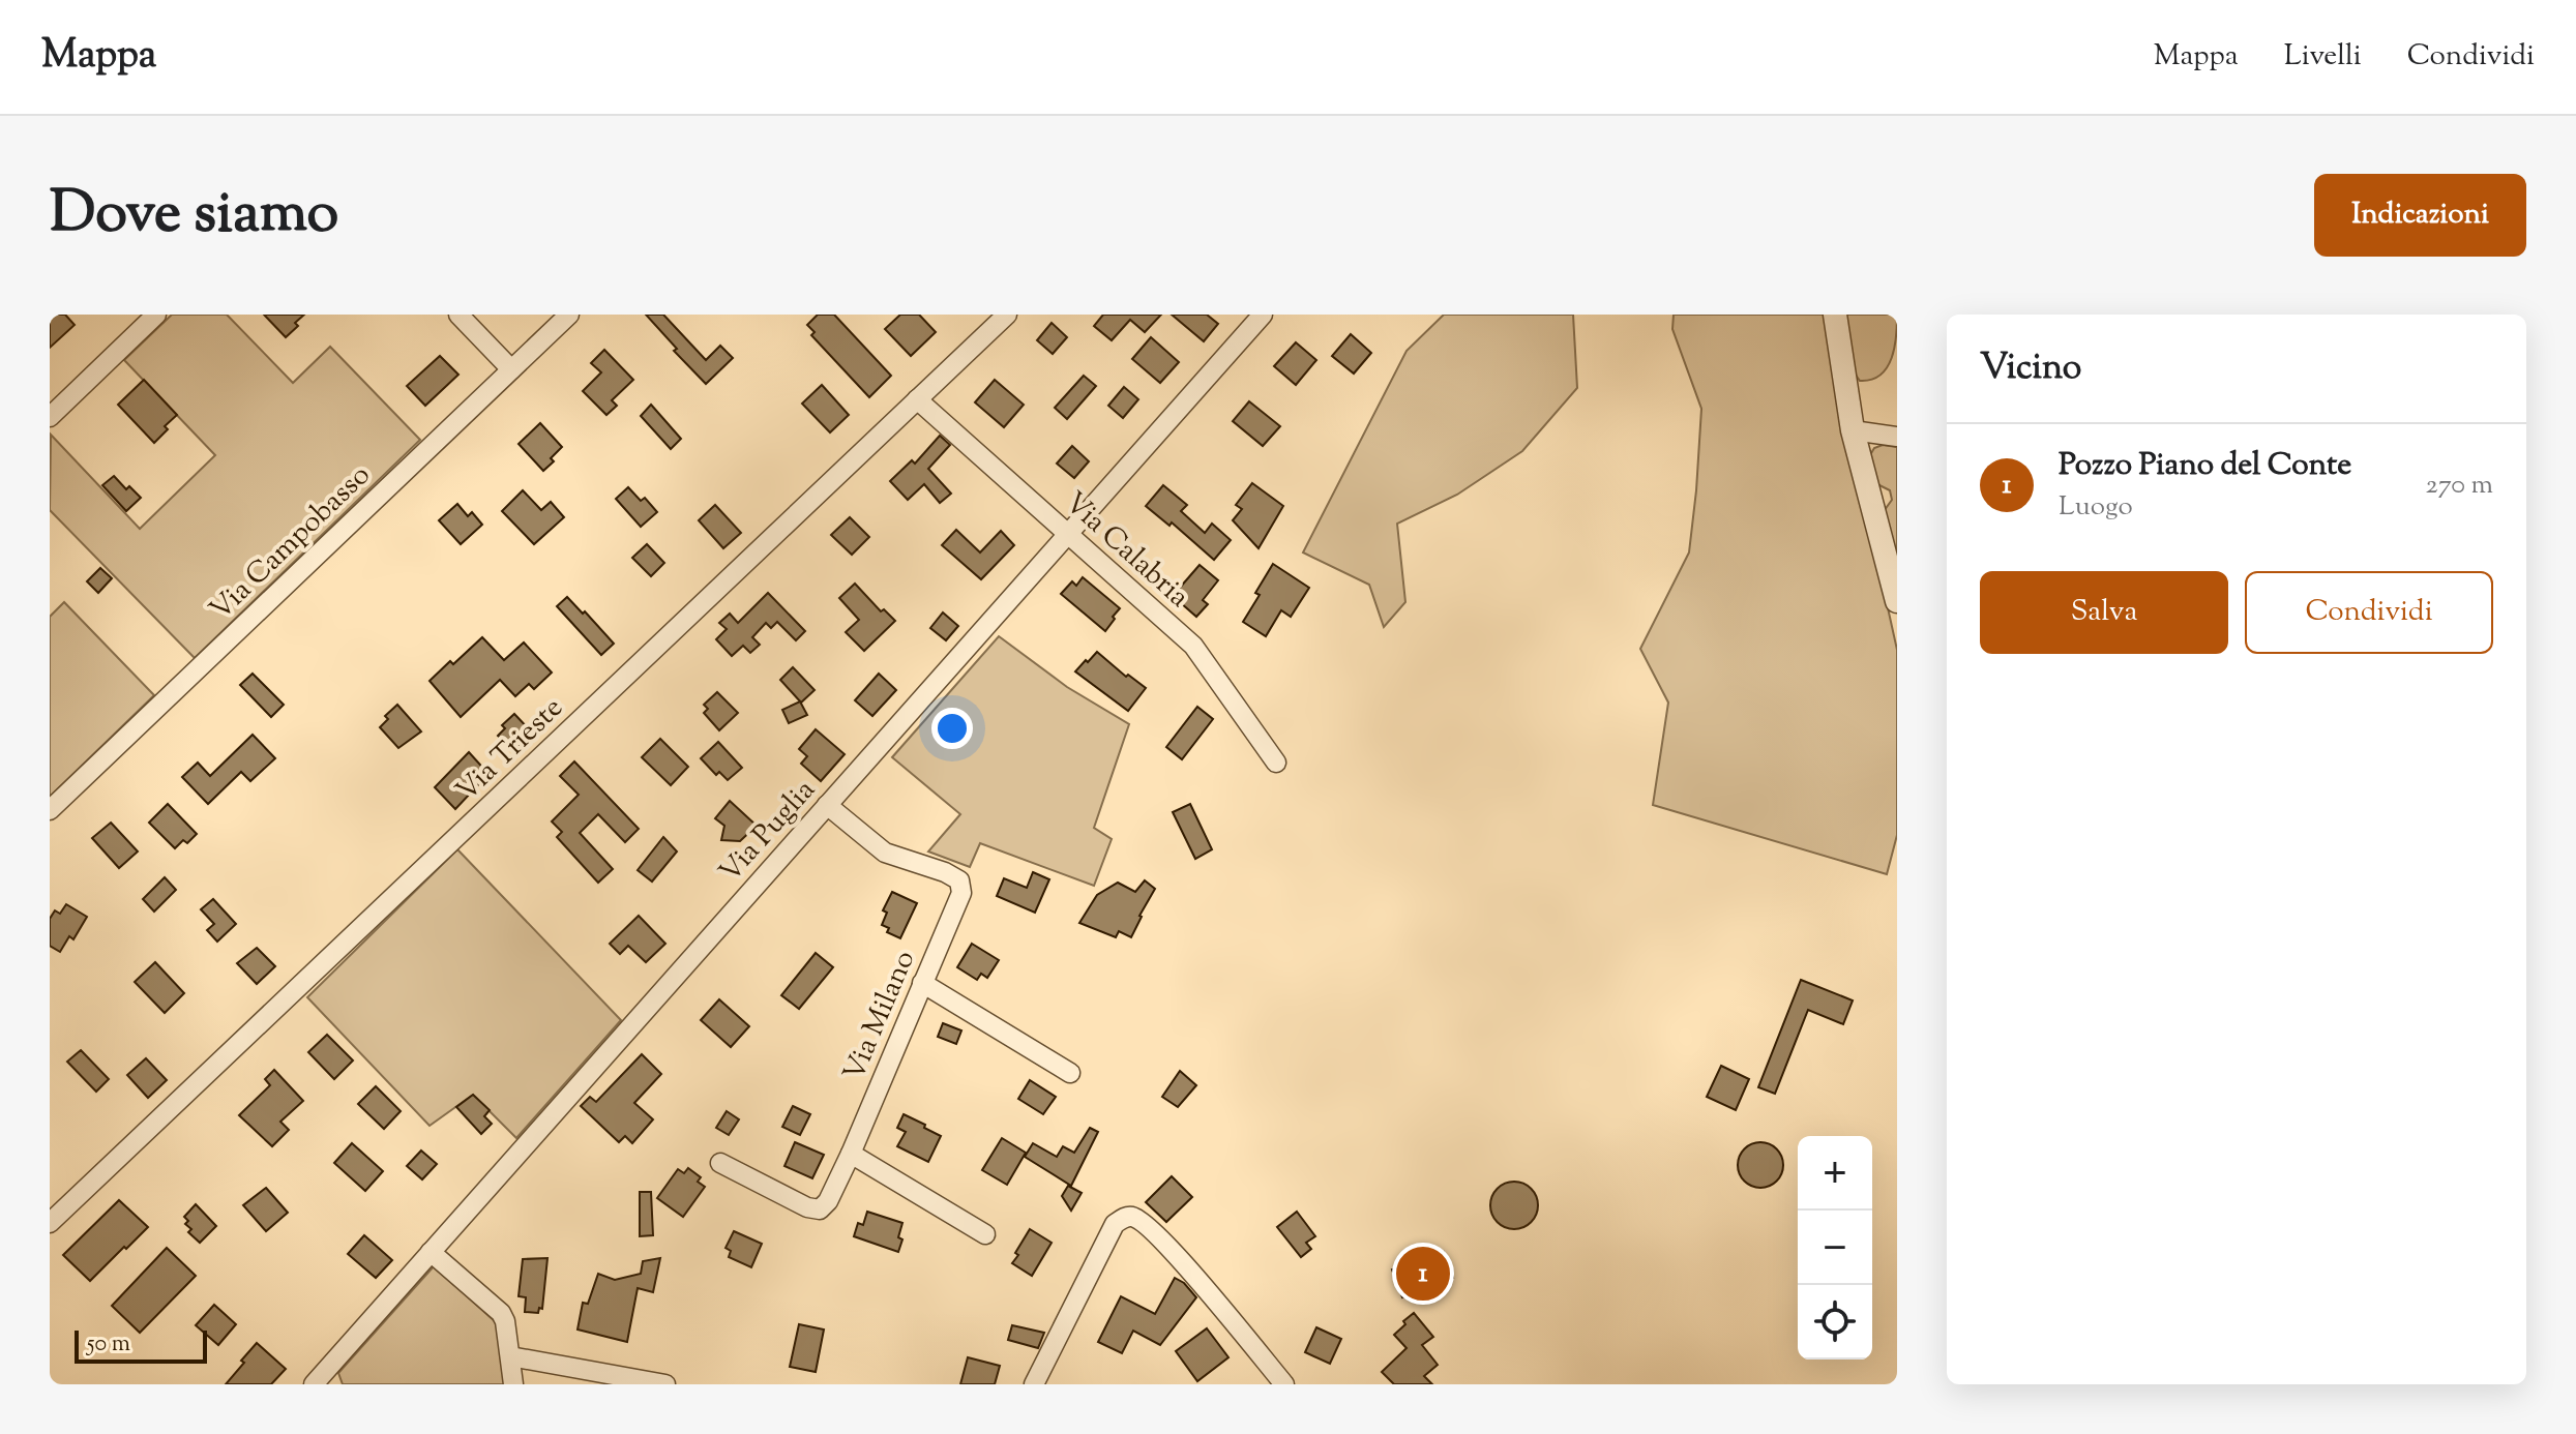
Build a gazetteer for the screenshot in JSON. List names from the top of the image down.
{
  "streets": {
    "street": [
      "Via Campobasso",
      "Via Calabria",
      "Via Trieste",
      "Via Puglia",
      "Via Milano"
    ]
  },
  "crossings": [
    ["Via Calabria", "Via Trieste"],
    ["Via Calabria", "Via Puglia"],
    ["Via Puglia", "Via Milano"]
  ],
  "scale_bar": "50 m",
  "page": {
    "header": "Mappa",
    "nav": ["Mappa", "Livelli", "Condividi"],
    "title": "Dove siamo",
    "buttons": [
      "Indicazioni",
      ["Salva", "Condividi"]
    ],
    "heading": "Vicino",
    "list": [
      {
        "mark": "1",
        "name": "Pozzo Piano del Conte",
        "note": "Luogo",
        "value": "270 m"
      }
    ],
    "map_buttons": ["+", "−"],
    "pins": "1",
    "scale": "50 m"
  }
}
